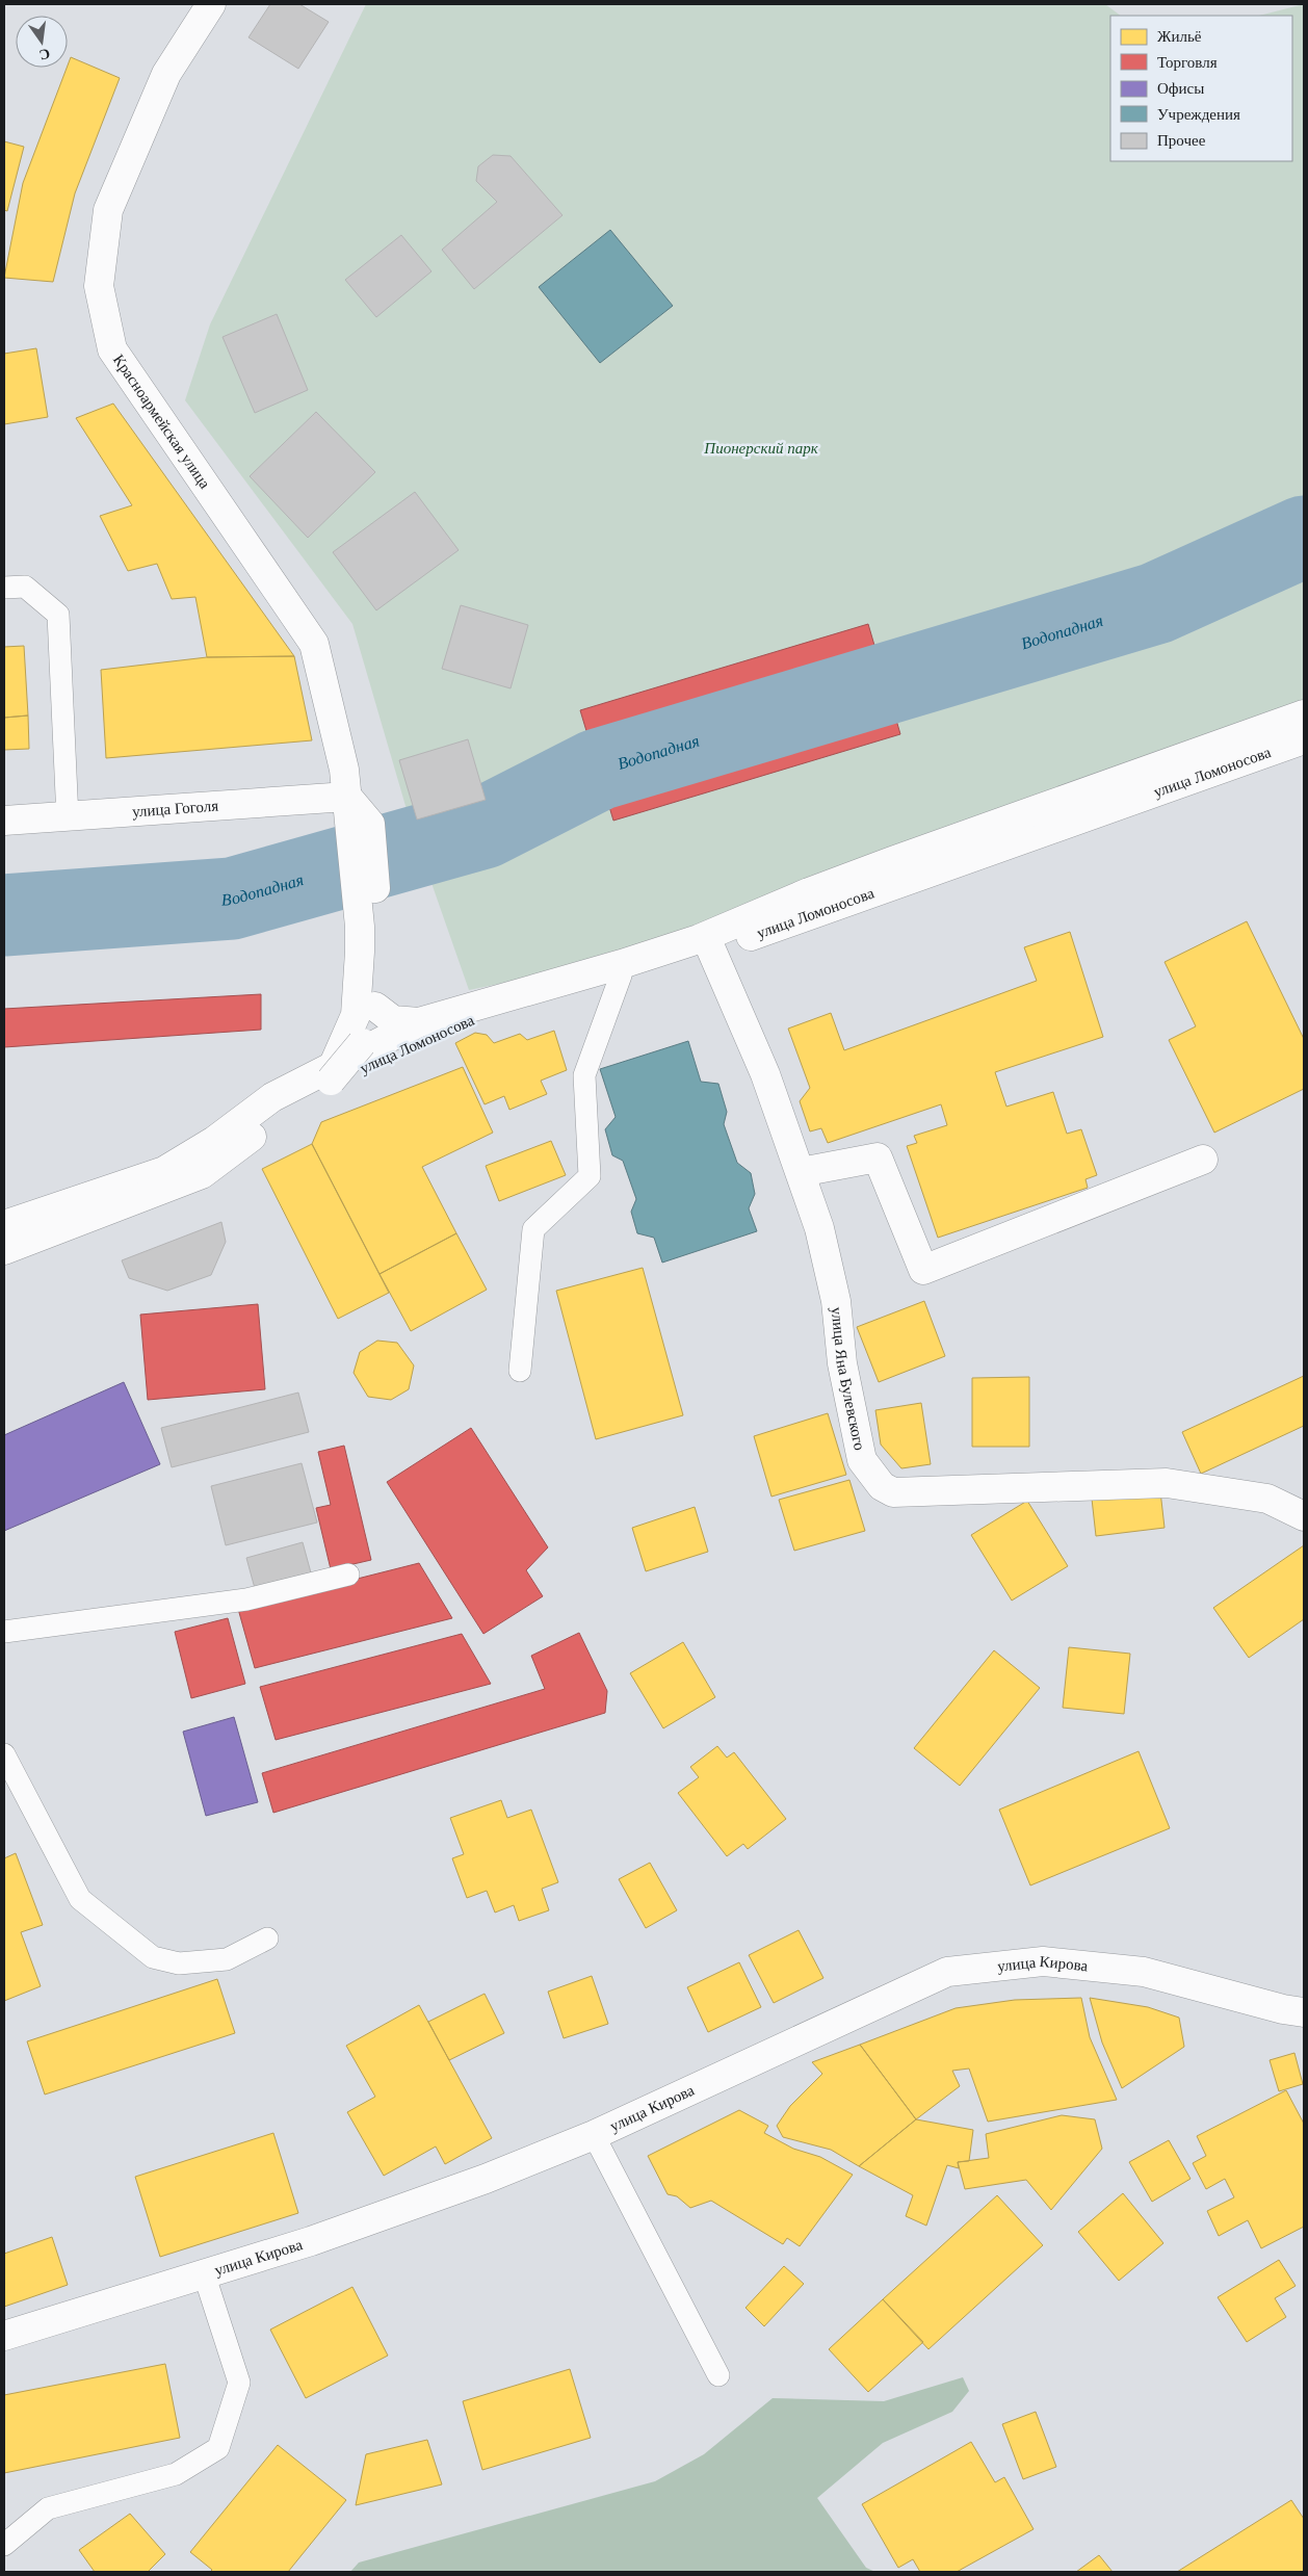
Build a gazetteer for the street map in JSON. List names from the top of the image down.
{
  "streets": {
    "main road": [
      "Красноармейская улица",
      "улица Ломоносова",
      "улица Гоголя",
      "улица Яна Булевского",
      "улица Кирова"
    ]
  },
  "crossings": [
    ["Красноармейская улица", "улица Гоголя"],
    ["улица Ломоносова", "улица Яна Булевского"]
  ],
  "water": ["Водопадная"],
  "parks": ["Пионерский парк"],
  "legend": [
    "Жильё",
    "Торговля",
    "Офисы",
    "Учреждения",
    "Прочее"
  ],
  "north": "bottom"
}
